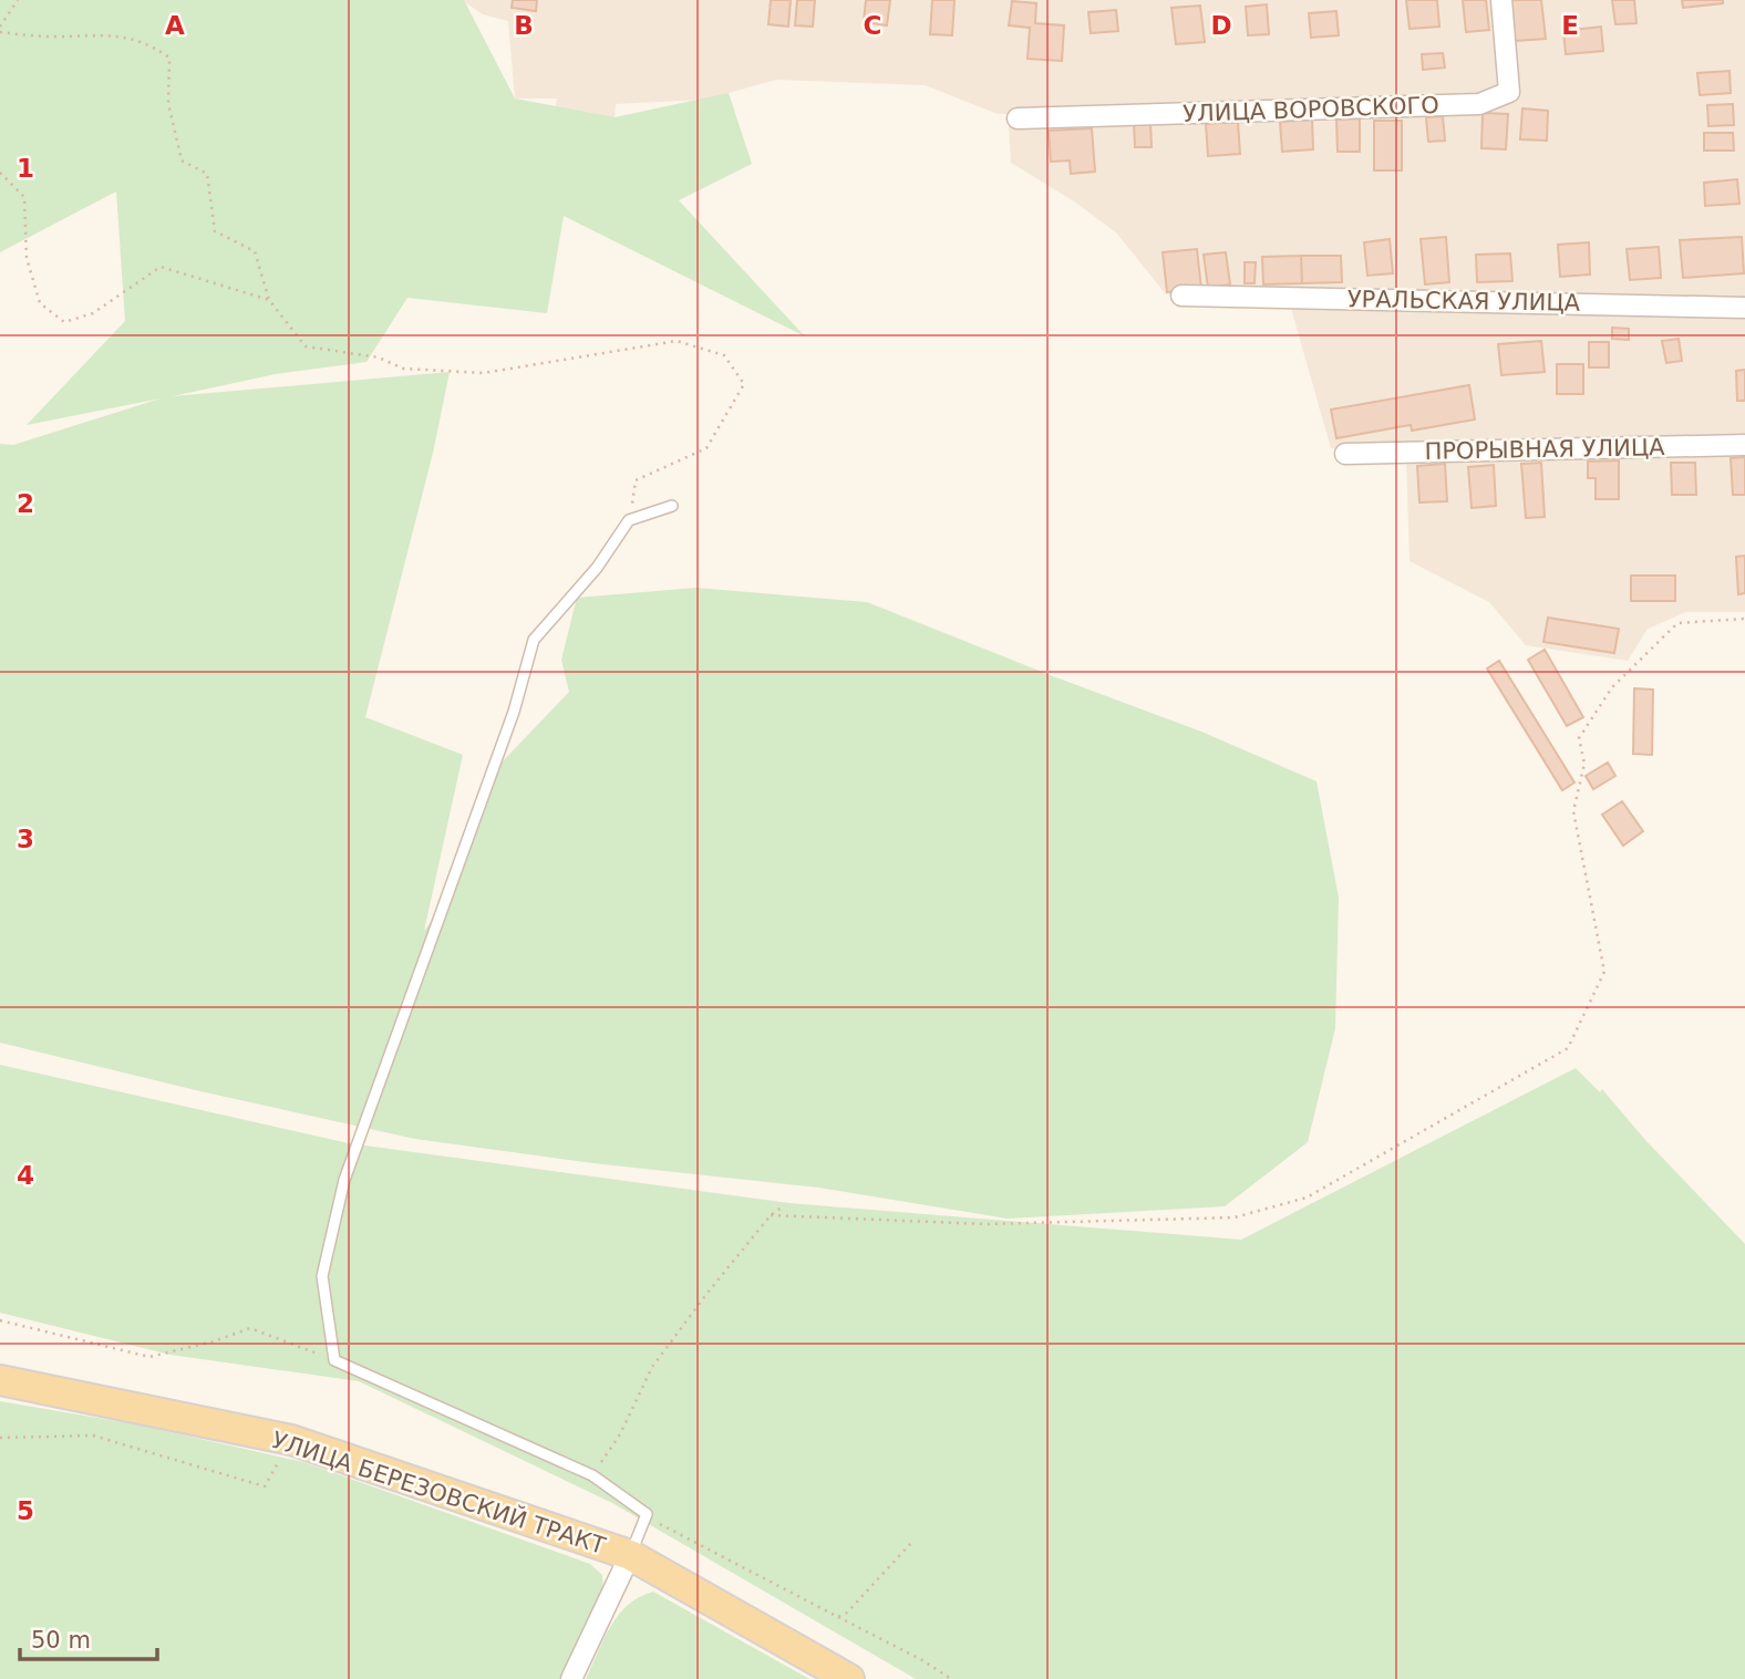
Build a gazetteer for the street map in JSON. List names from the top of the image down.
{
  "streets": {
    "main road": ["УЛИЦА БЕРЕЗОВСКИЙ ТРАКТ"],
    "street": ["УЛИЦА ВОРОВСКОГО", "УРАЛЬСКАЯ УЛИЦА", "ПРОРЫВНАЯ УЛИЦА"]
  },
  "scale_bar": "50 m",
  "grid": {
    "columns": [
      "A",
      "B",
      "C",
      "D",
      "E"
    ],
    "rows": [
      "1",
      "2",
      "3",
      "4",
      "5"
    ]
  }
}
